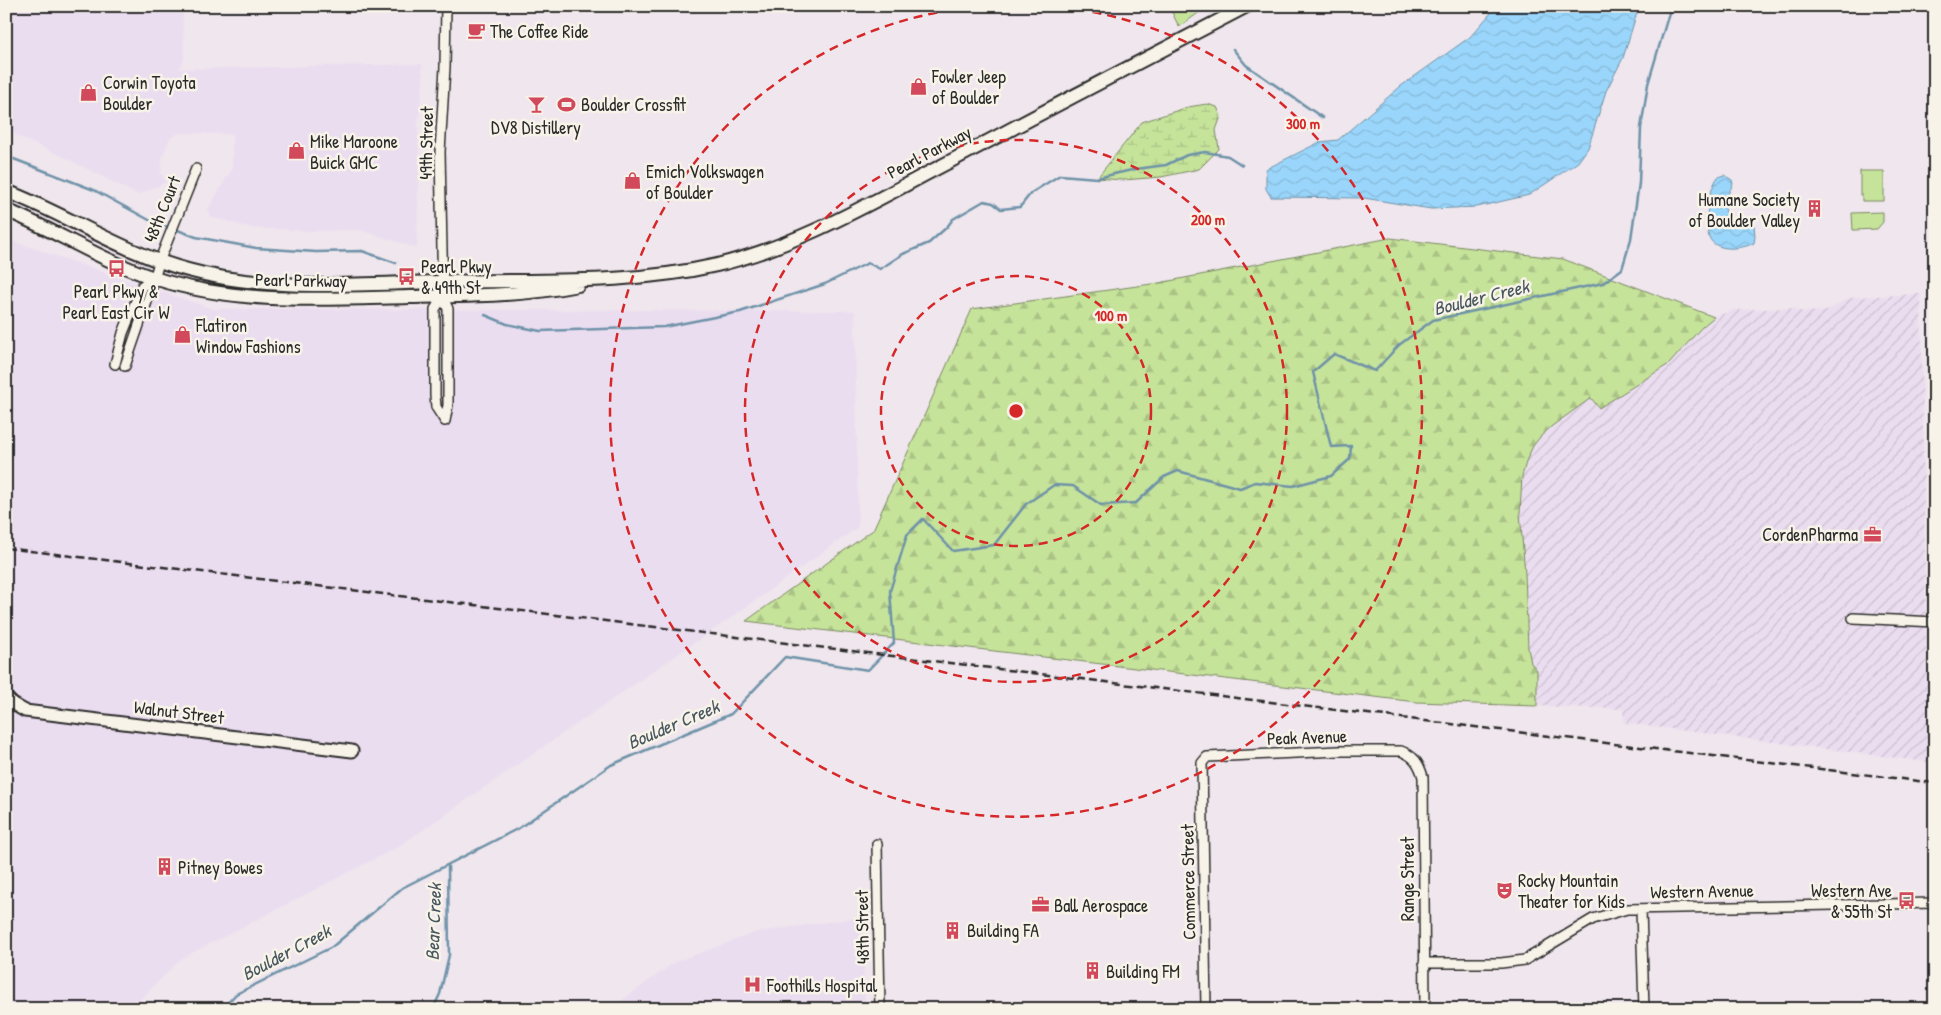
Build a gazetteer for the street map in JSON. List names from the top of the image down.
{
  "streets": {
    "main road": ["Pearl Parkway"],
    "street": [
      "49th Street",
      "48th Court",
      "Walnut Street",
      "Peak Avenue",
      "Range Street",
      "Commerce Street",
      "Western Avenue",
      "48th Street"
    ]
  },
  "crossings": [
    ["49th Street", "Pearl Parkway"],
    ["Pearl Parkway", "48th Court"],
    ["Peak Avenue", "Range Street"],
    ["Peak Avenue", "Commerce Street"],
    ["Range Street", "Western Avenue"]
  ],
  "water": ["Boulder Creek", "Bear Creek"],
  "places": {
    "cafe": ["The Coffee Ride"],
    "shop": [
      "Fowler Jeep of Boulder",
      "Corwin Toyota Boulder",
      "Mike Maroone Buick GMC",
      "Emich Volkswagen of Boulder",
      "Flatiron Window Fashions"
    ],
    "bar": ["DV8 Distillery"],
    "sports": ["Boulder Crossfit"],
    "building": [
      "Humane Society of Boulder Valley",
      "Pitney Bowes",
      "Building FA",
      "Building FM"
    ],
    "bus stop": ["Pearl Pkwy & Pearl East Cir W", "Pearl Pkwy & 49th St", "Western Ave & 55th St"],
    "office": ["CordenPharma", "Ball Aerospace"],
    "theatre": ["Rocky Mountain Theater for Kids"],
    "hospital": ["Foothills Hospital"]
  },
  "rings": ["300 m", "200 m", "100 m"]
}
